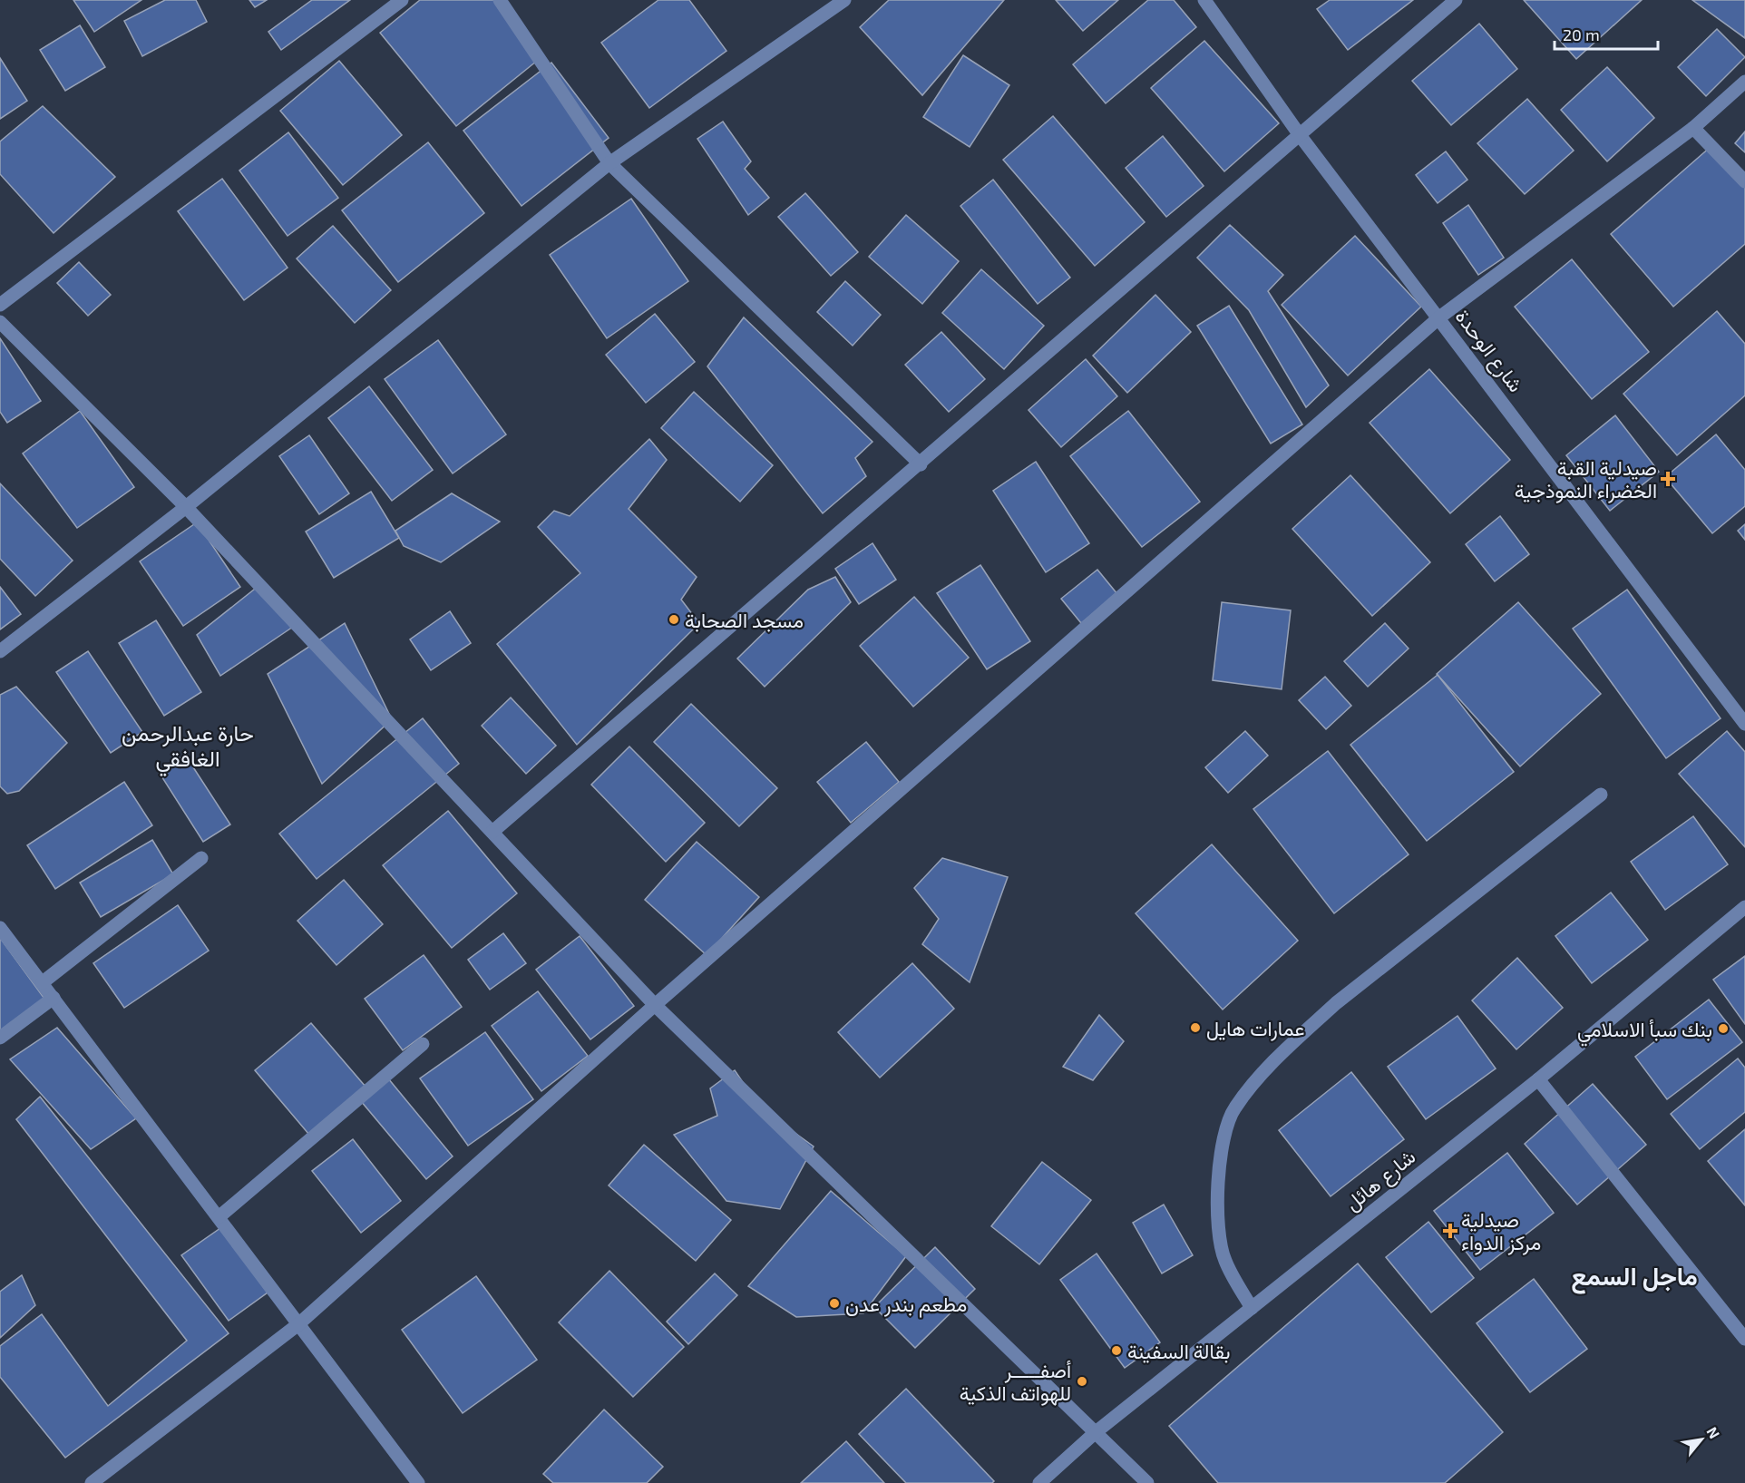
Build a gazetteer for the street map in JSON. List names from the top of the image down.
{
  "streets": {
    "street": ["شارع الوحدة", "شارع هائل"]
  },
  "districts": ["حارة عبدالرحمن الغافقي", "ماجل السمع"],
  "places": {
    "health": ["صيدلية القبة الخضراء النموذجية", "صيدلية مركز الدواء"],
    "other": [
      "مسجد الصحابة",
      "عمارات هايل",
      "بنك سبأ الاسلامي",
      "مطعم بندر عدن",
      "بقالة السفينة",
      "أصفـــــر للهواتف الذكية"
    ]
  },
  "scale_bar": "20 m",
  "north": "top right"
}
